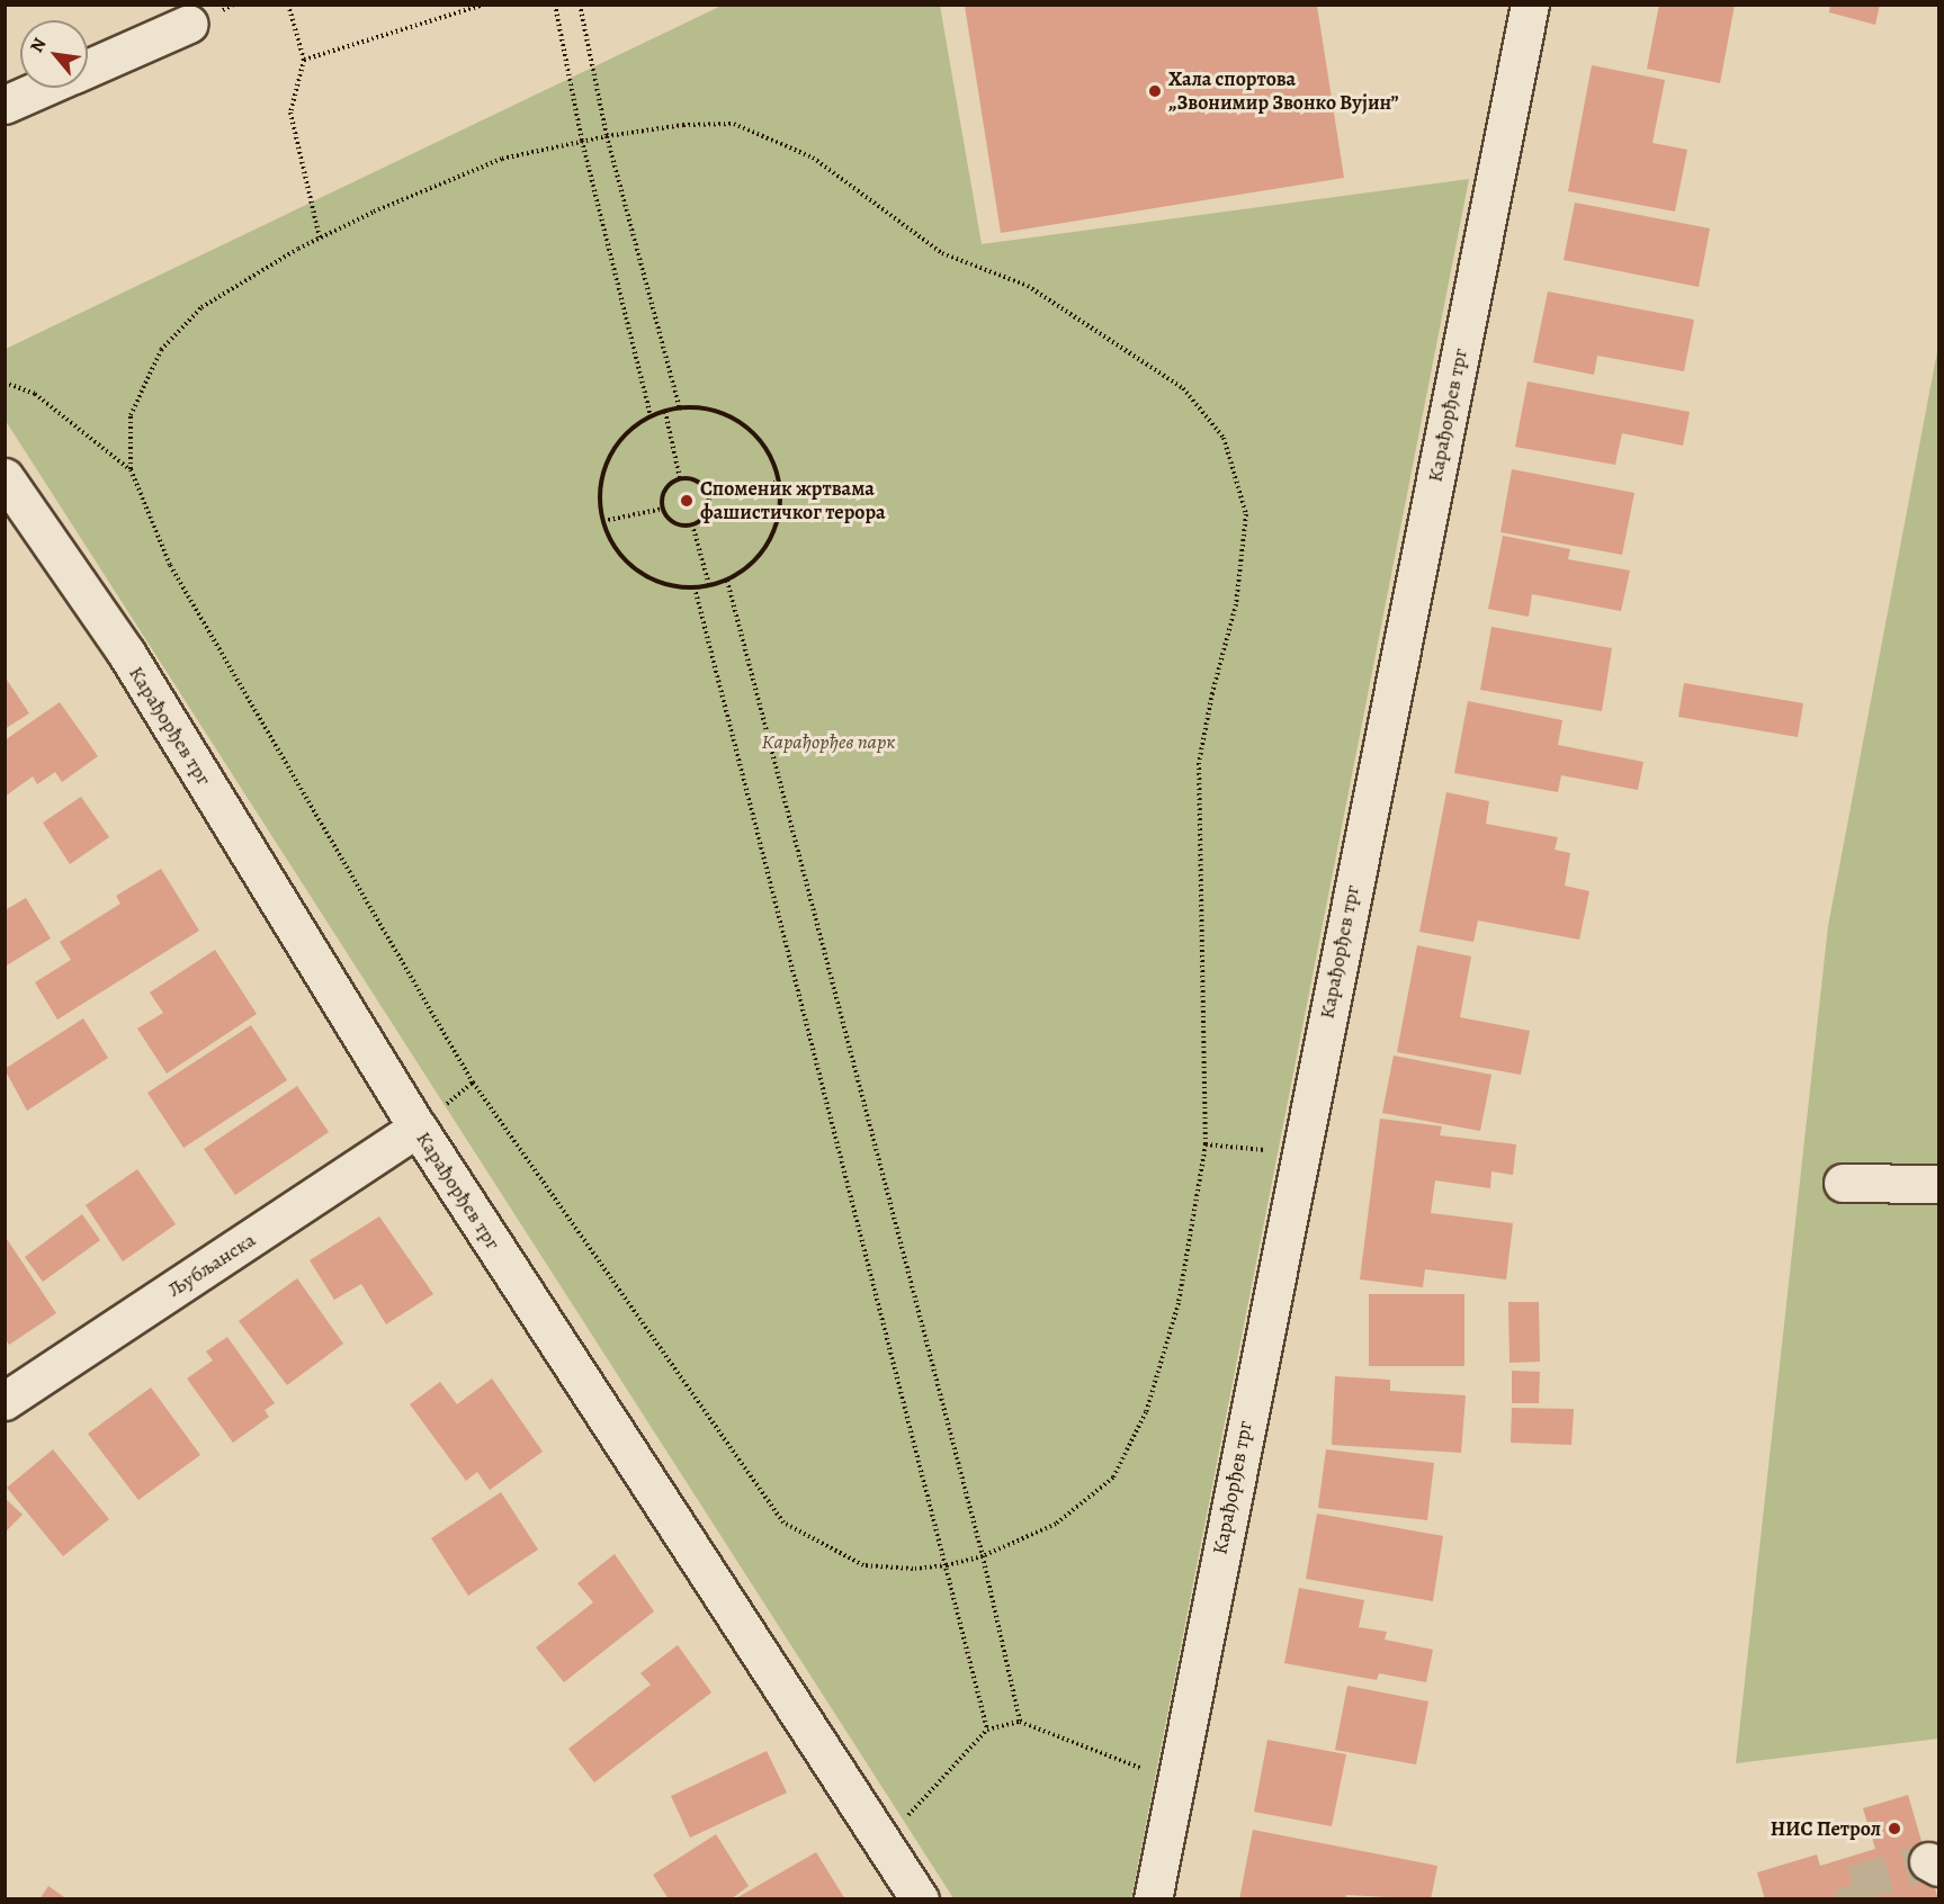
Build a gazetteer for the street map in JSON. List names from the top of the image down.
{
  "streets": {
    "street": ["Карађорђев трг", "Љубљанска"]
  },
  "crossings": [
    ["Карађорђев трг", "Љубљанска"]
  ],
  "parks": ["Карађорђев парк"],
  "places": ["Хала спортова „Звонимир Звонко Вујин”", "Споменик жртвама фашистичког терора", "НИС Петрол"],
  "north": "top left"
}
